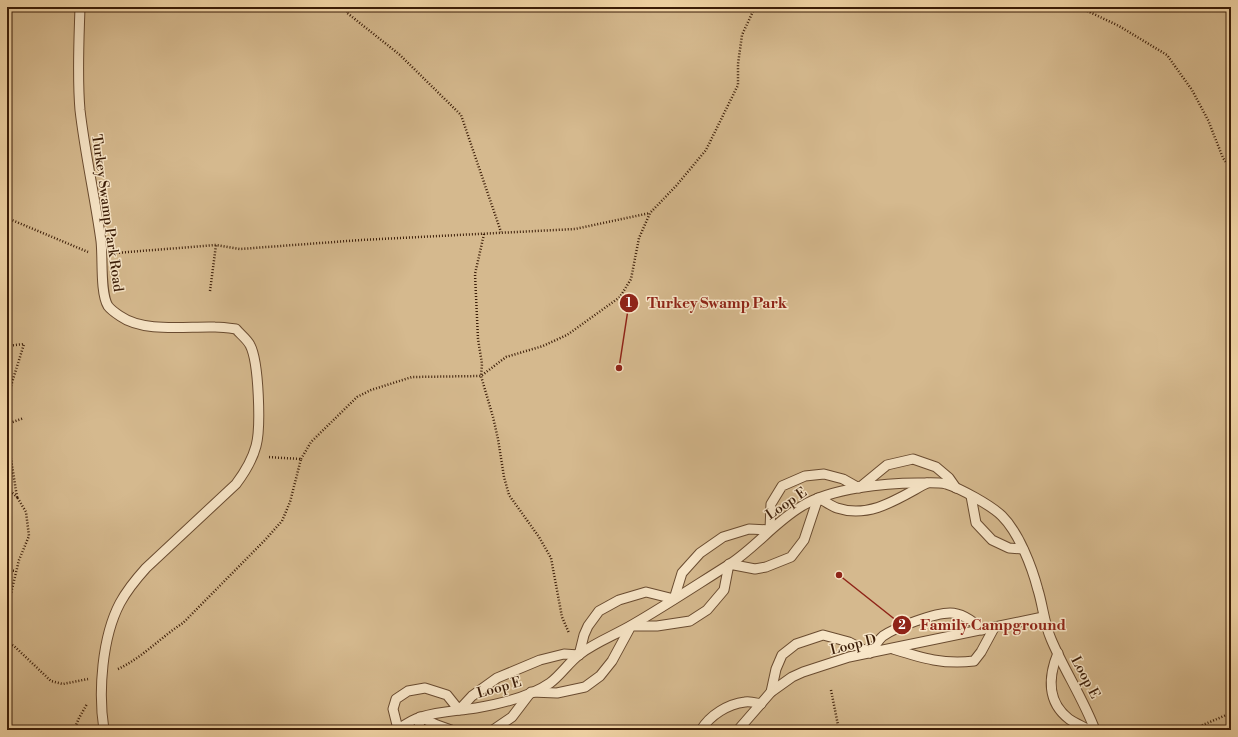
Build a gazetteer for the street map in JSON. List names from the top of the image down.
{
  "streets": {
    "lane": ["Turkey Swamp Park Road", "Loop E", "Loop D"]
  },
  "crossings": [
    ["Loop E", "Loop D"]
  ],
  "places": ["Turkey Swamp Park", "Family Campground"]
}
